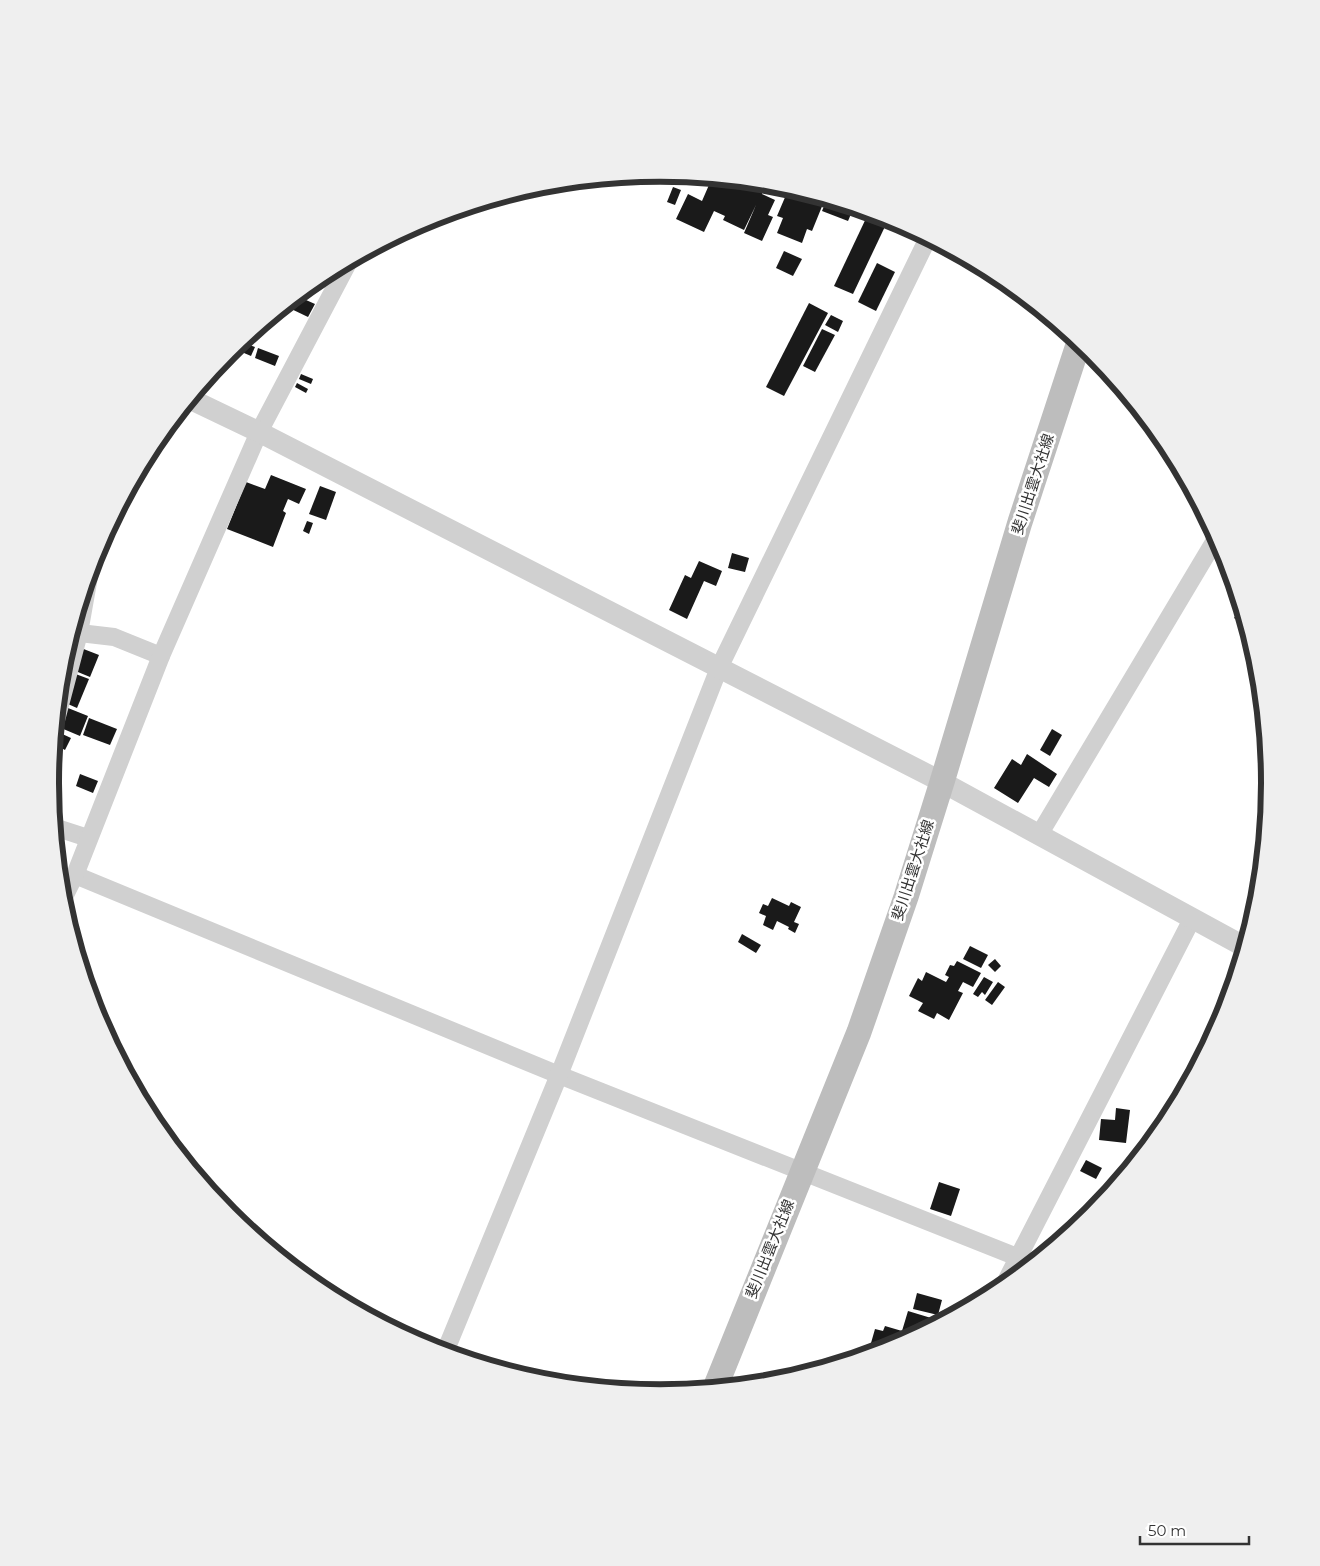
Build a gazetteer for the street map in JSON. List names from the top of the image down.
{
  "streets": {
    "main road": ["斐川出雲大社線"]
  },
  "scale_bar": "50 m"
}
